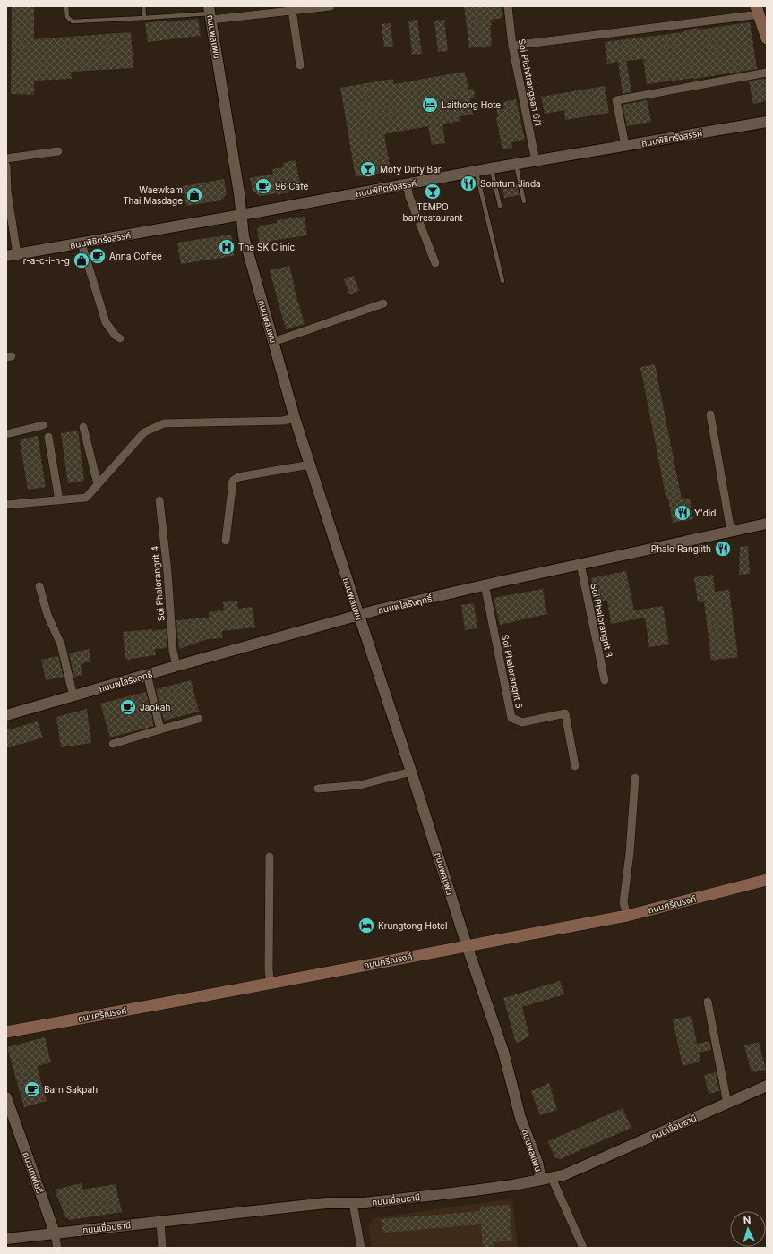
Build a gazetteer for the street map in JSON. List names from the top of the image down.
{
  "streets": {
    "main road": ["ถนนศรีณรงค์"],
    "street": [
      "ถนนพลแพน",
      "Soi Pichitrangsan 6/1",
      "ถนนพิชิตรังสรรค์",
      "Soi Phalorangrit 4",
      "ถนนพโลรังฤทธิ์",
      "Soi Phalorangrit 3",
      "Soi Phalorangrit 5",
      "ถนนเขื่อนธานี",
      "ถนนเทพโยธี"
    ]
  },
  "crossings": [
    ["ถนนพลแพน", "ถนนพิชิตรังสรรค์"],
    ["ถนนพลแพน", "ถนนพโลรังฤทธิ์"],
    ["ถนนพลแพน", "ถนนศรีณรงค์"],
    ["ถนนพลแพน", "ถนนเขื่อนธานี"],
    ["Soi Pichitrangsan 6/1", "ถนนพิชิตรังสรรค์"],
    ["Soi Phalorangrit 4", "ถนนพโลรังฤทธิ์"],
    ["ถนนพโลรังฤทธิ์", "Soi Phalorangrit 3"],
    ["ถนนพโลรังฤทธิ์", "Soi Phalorangrit 5"],
    ["ถนนเขื่อนธานี", "ถนนเทพโยธี"]
  ],
  "places": {
    "hotel": ["Laithong Hotel", "Krungtong Hotel"],
    "bar": ["Mofy Dirty Bar", "TEMPO bar/restaurant"],
    "restaurant": ["Somtum Jinda", "Y'did", "Phalo Ranglith"],
    "cafe": [
      "96 Cafe",
      "Anna Coffee",
      "Jaokah",
      "Barn Sakpah"
    ],
    "shop": ["Waewkam Thai Masdage", "r-a-c-i-n-g"],
    "hospital": ["The SK Clinic"]
  },
  "north": "top"
}
